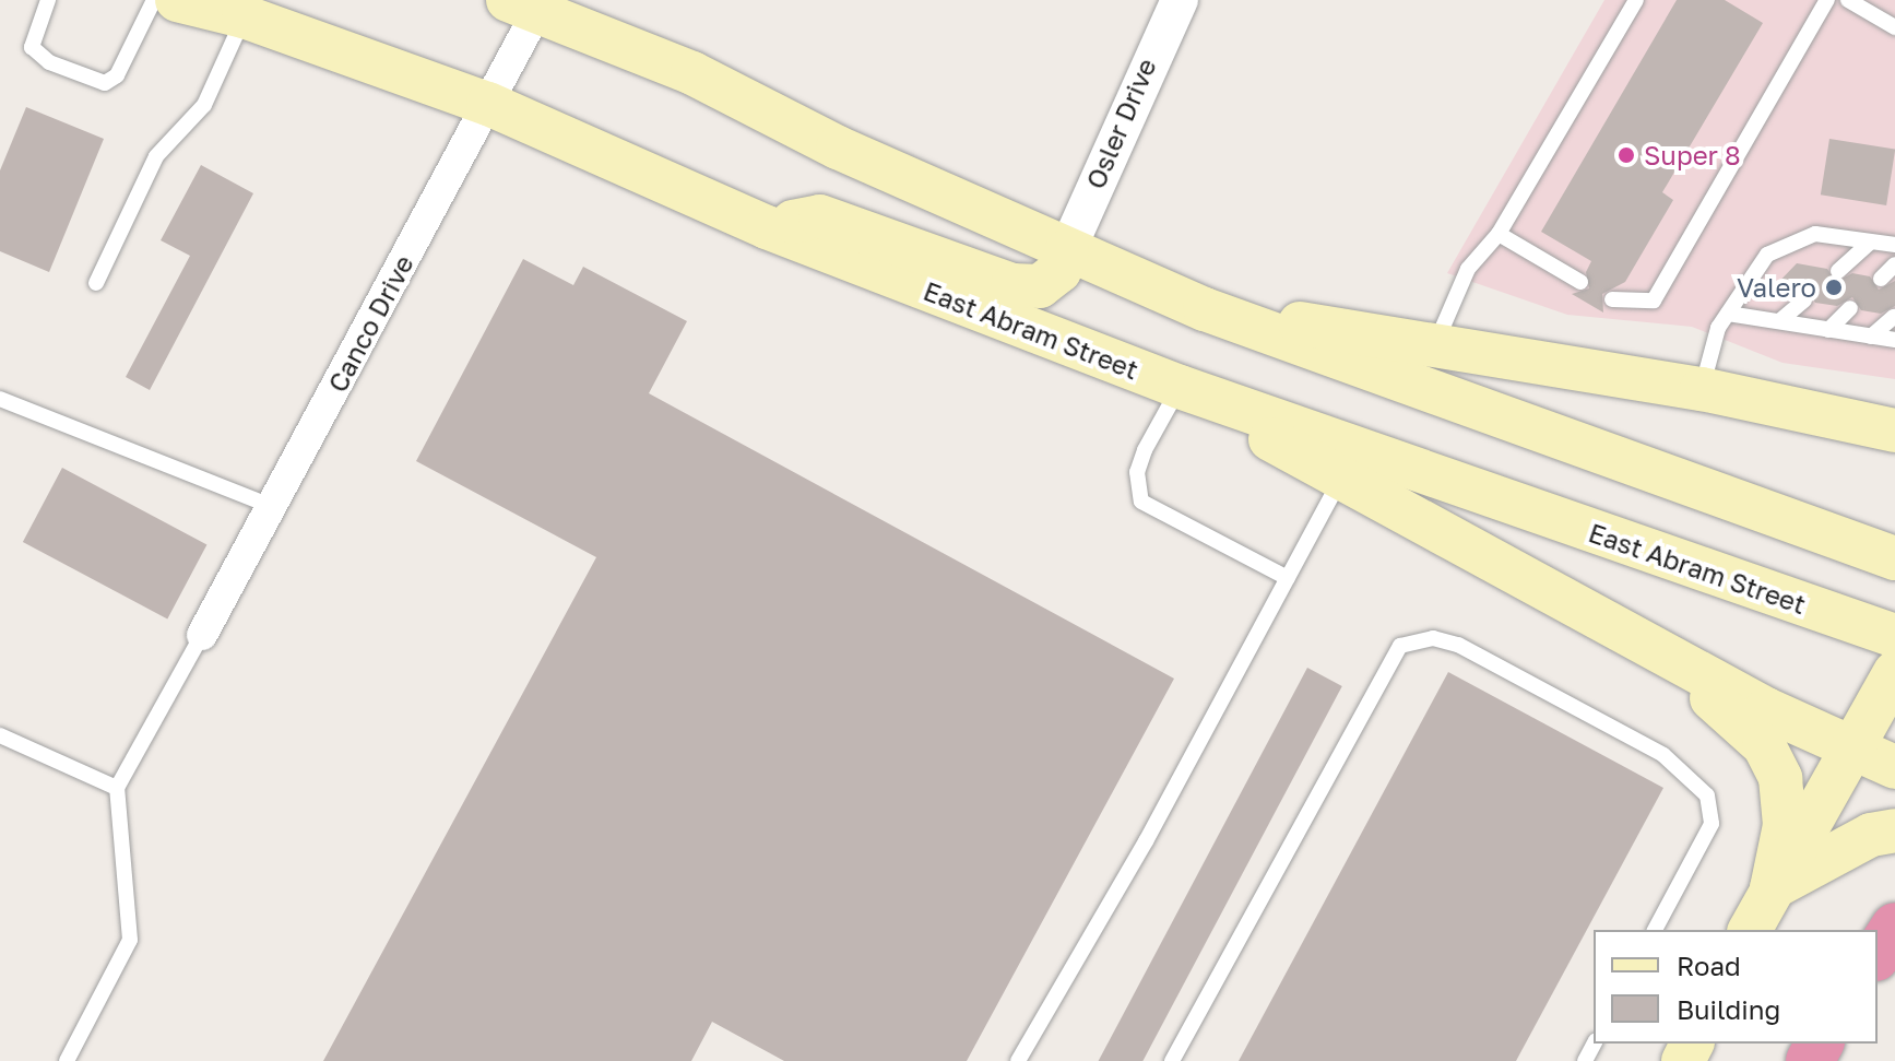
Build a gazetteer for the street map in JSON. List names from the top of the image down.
{
  "streets": {
    "main road": ["East Abram Street"],
    "street": ["Osler Drive", "Canco Drive"]
  },
  "crossings": [
    ["Canco Drive", "East Abram Street"]
  ],
  "places": ["Super 8", "Valero"],
  "legend": ["Road", "Building"]
}
